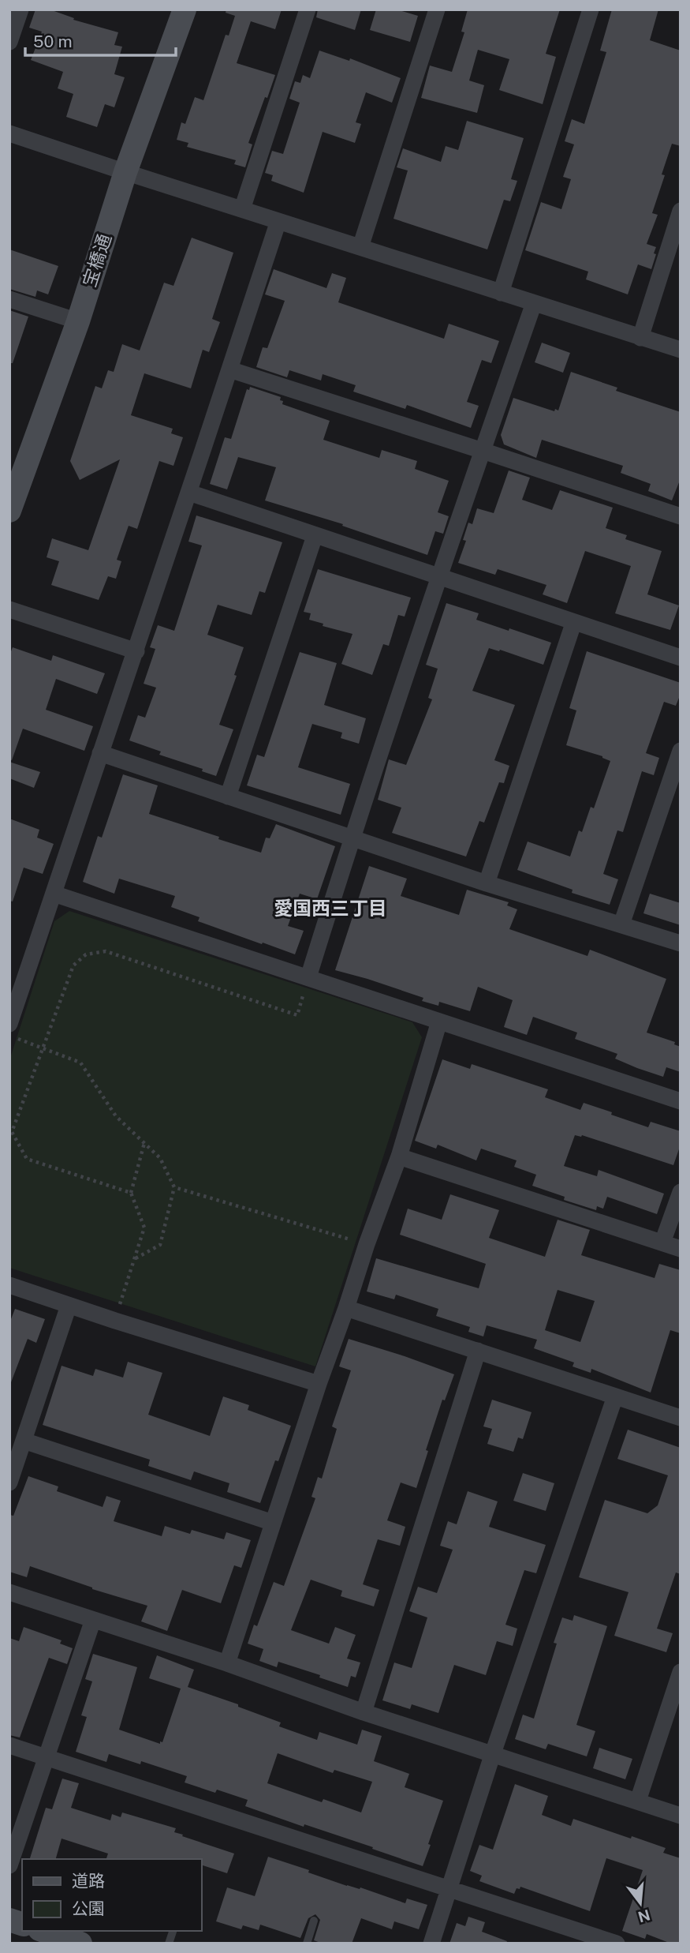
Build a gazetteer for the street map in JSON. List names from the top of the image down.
{
  "streets": {
    "street": ["宝橋通"]
  },
  "districts": ["愛国西三丁目"],
  "legend": ["道路", "公園"],
  "scale_bar": "50 m",
  "north": "bottom"
}
